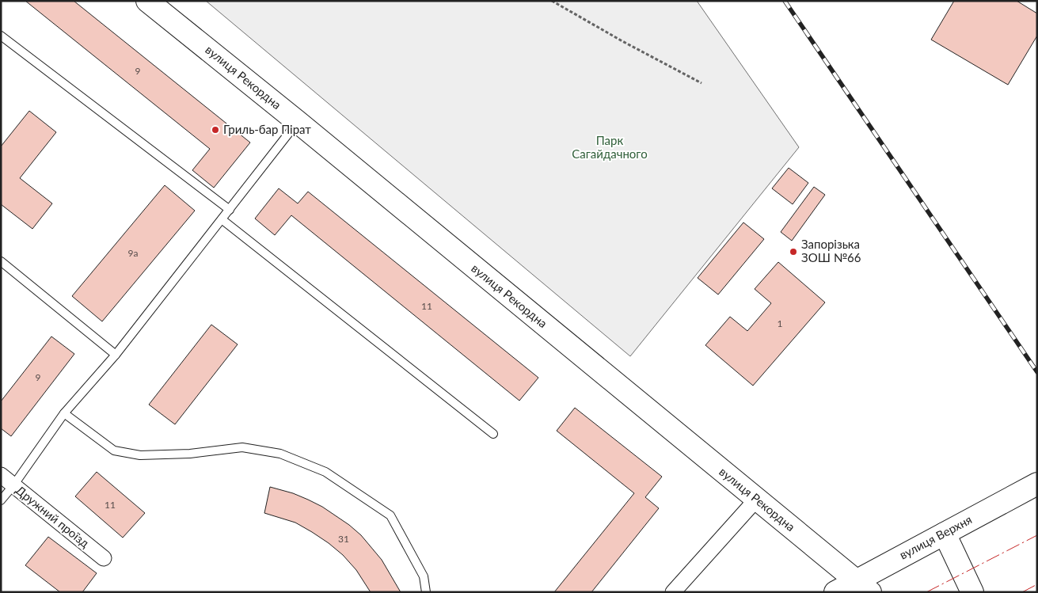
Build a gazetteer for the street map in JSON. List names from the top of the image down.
{
  "streets": {
    "street": ["вулиця Рекордна", "Дружний проїзд", "вулиця Верхня"]
  },
  "crossings": [
    ["вулиця Рекордна", "вулиця Верхня"]
  ],
  "parks": ["Парк Сагайдачного"],
  "places": ["Гриль-бар Пірат", "Запорізька ЗОШ №66"],
  "house_numbers": [
    "9",
    "9а",
    "11",
    "1",
    "9",
    "11",
    "31"
  ]
}
